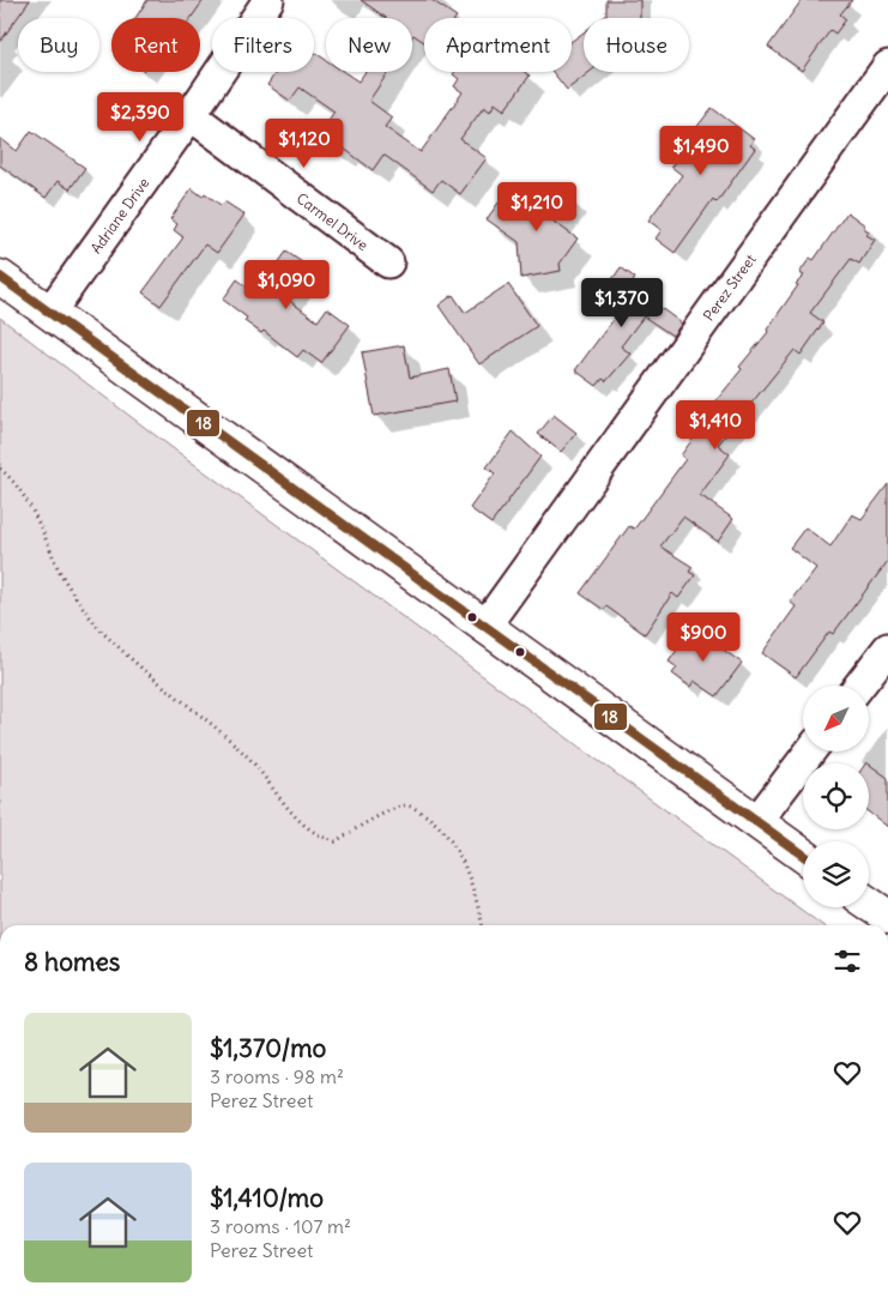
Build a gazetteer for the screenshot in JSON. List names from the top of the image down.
{
  "streets": {
    "street": ["Adriane Drive", "Carmel Drive", "Perez Street"]
  },
  "crossings": [
    ["Adriane Drive", "Carmel Drive"]
  ],
  "lines": ["transit line 18"],
  "north": "bottom left",
  "page": {
    "chip": [
      "Buy",
      "Rent",
      "Filters",
      "New",
      "Apartment",
      "House"
    ],
    "price": [
      "$2,390",
      "$1,120",
      "$1,490",
      "$1,210",
      "$1,090",
      "$1,370",
      "$1,410",
      "$900"
    ],
    "heading": "8 homes",
    "list": [
      {
        "name": "$1,370/mo",
        "note": "3 rooms · 98 m² · Perez Street"
      },
      {
        "name": "$1,410/mo",
        "note": "3 rooms · 107 m² · Perez Street"
      }
    ]
  }
}
